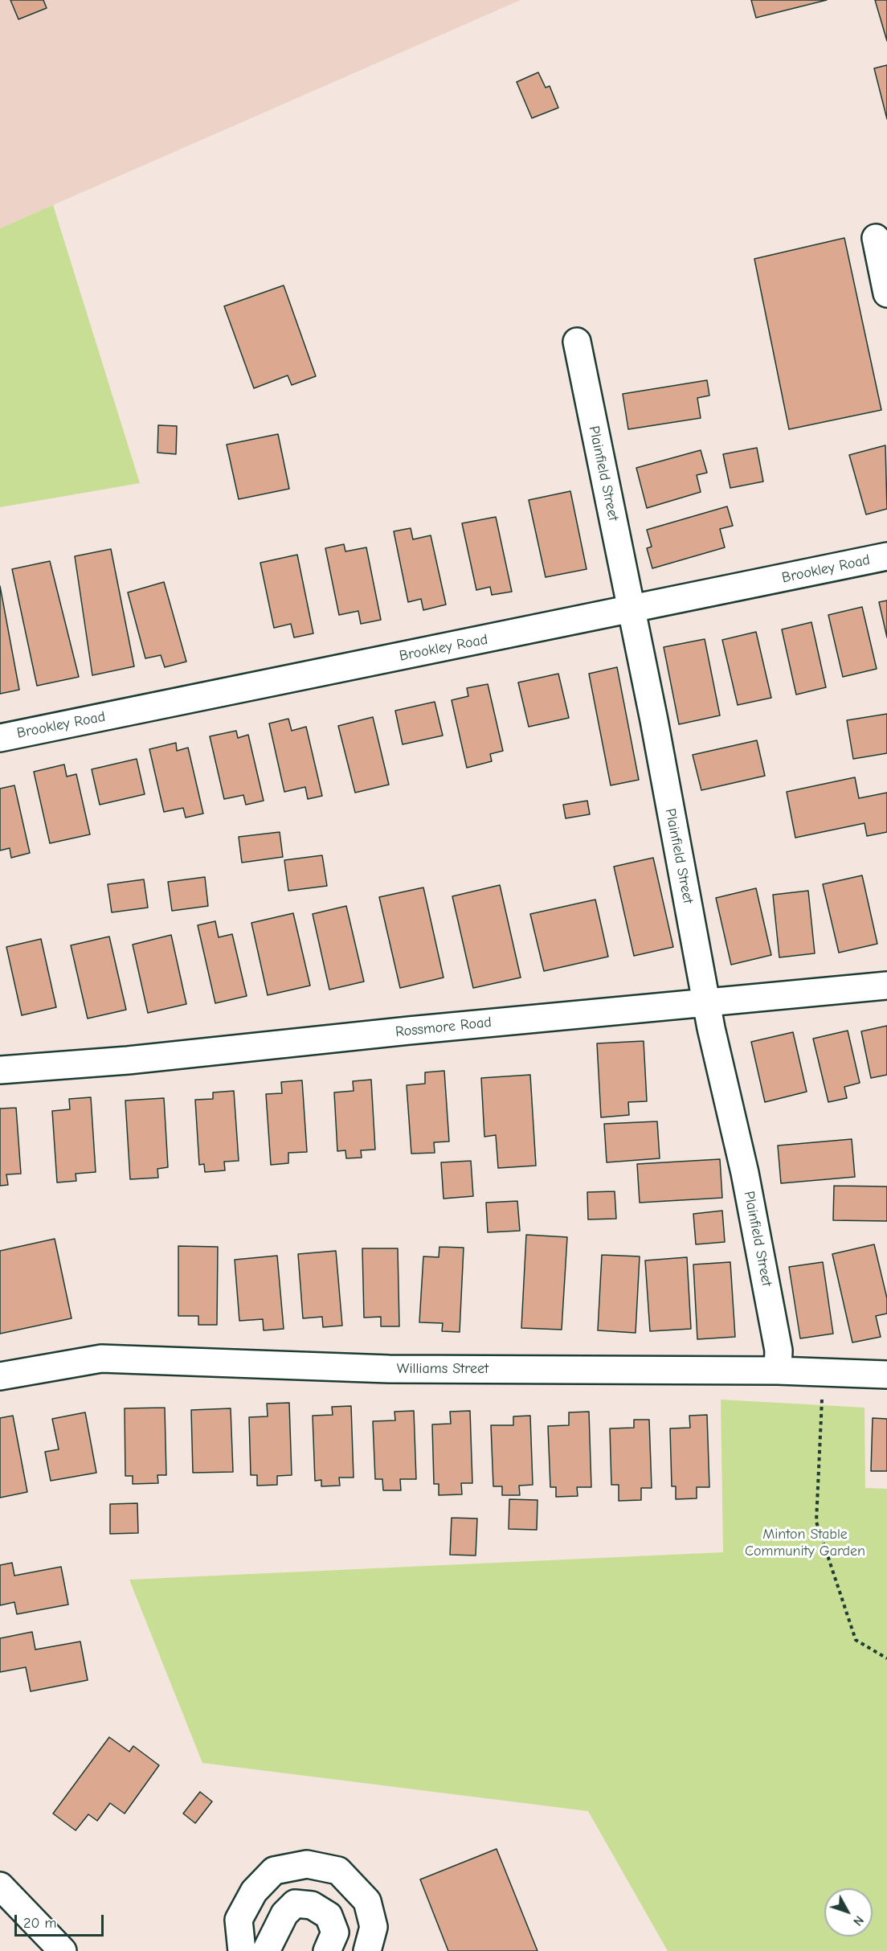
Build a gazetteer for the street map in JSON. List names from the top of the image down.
{
  "streets": {
    "street": [
      "Plainfield Street",
      "Brookley Road",
      "Rossmore Road",
      "Williams Street"
    ]
  },
  "crossings": [
    ["Plainfield Street", "Brookley Road"],
    ["Plainfield Street", "Rossmore Road"],
    ["Plainfield Street", "Williams Street"]
  ],
  "parks": ["Minton Stable Community Garden"],
  "scale_bar": "20 m",
  "north": "bottom right"
}
